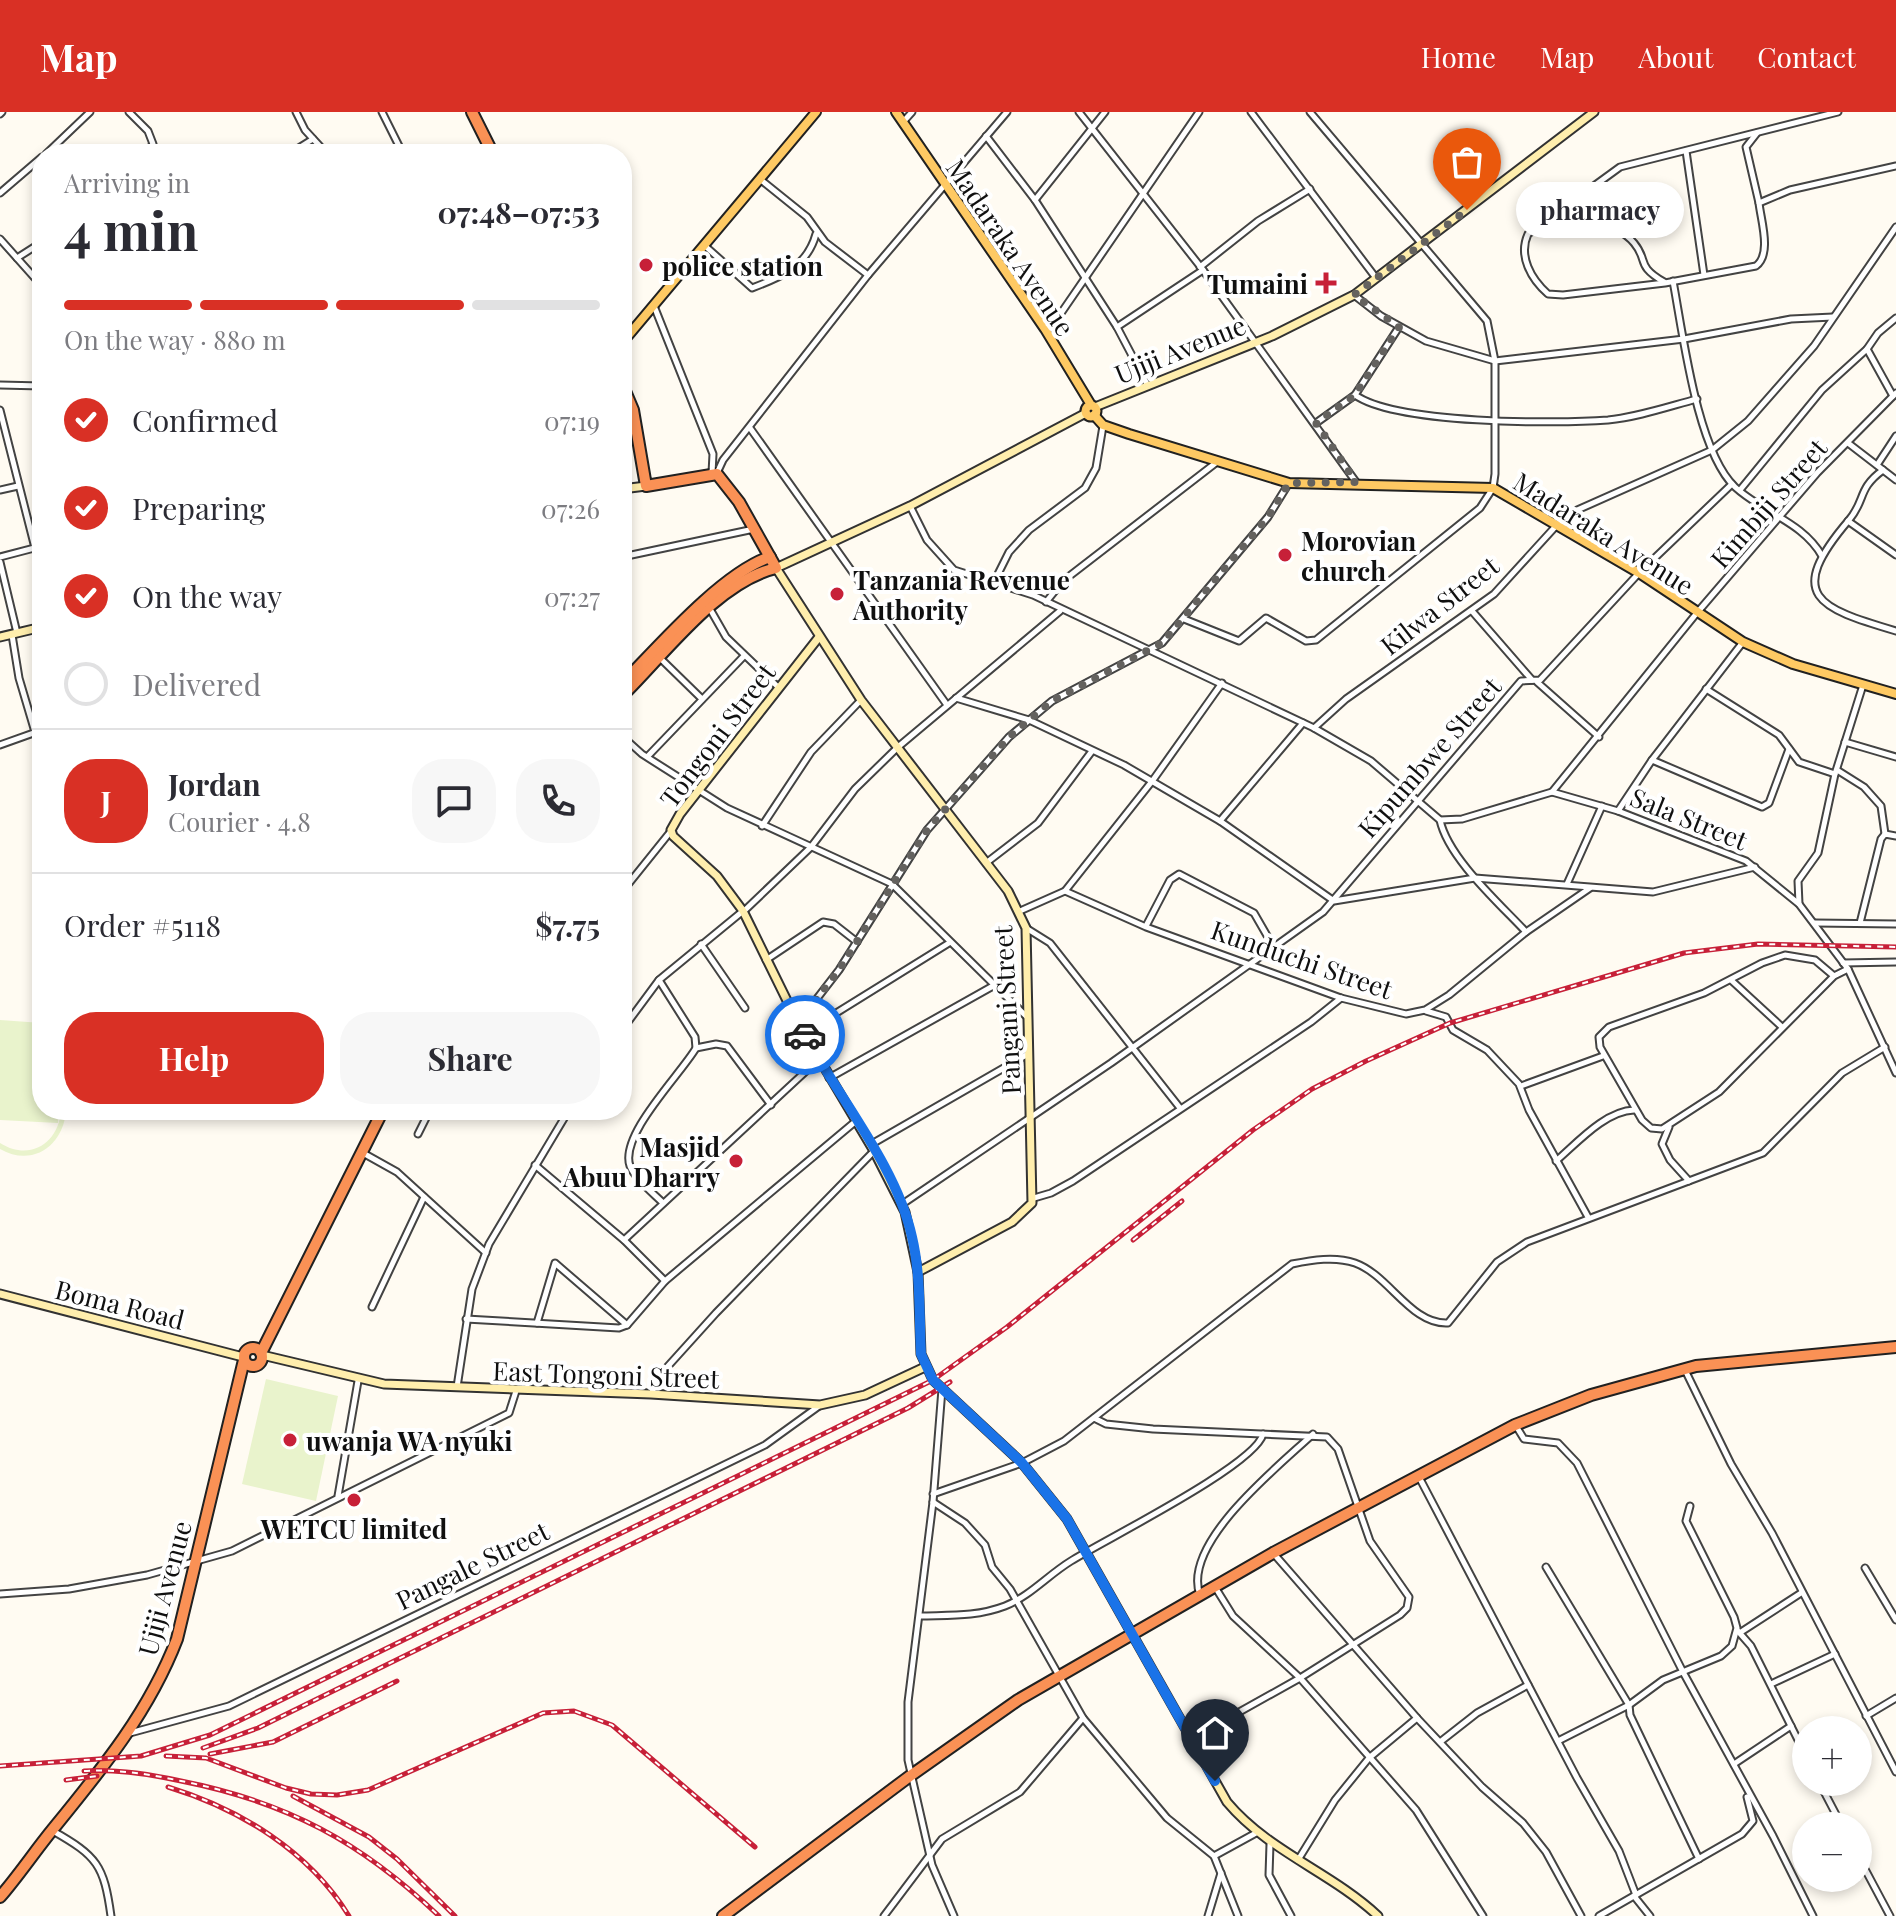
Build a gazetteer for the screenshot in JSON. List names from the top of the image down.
{
  "streets": {
    "highway": ["Ujiji Avenue"],
    "main road": ["Madaraka Avenue"],
    "street": [
      "Kimbiji Street",
      "Kilwa Street",
      "Tongoni Street",
      "Kipumbwe Street",
      "Sala Street",
      "Kunduchi Street",
      "Pangani Street",
      "Boma Road",
      "East Tongoni Street",
      "Pangale Street"
    ]
  },
  "crossings": [
    ["Madaraka Avenue", "Ujiji Avenue"],
    ["Madaraka Avenue", "Kimbiji Street"],
    ["Madaraka Avenue", "Kilwa Street"],
    ["Madaraka Avenue", "Kipumbwe Street"],
    ["Ujiji Avenue", "Pangani Street"],
    ["Ujiji Avenue", "Boma Road"],
    ["Ujiji Avenue", "East Tongoni Street"],
    ["Ujiji Avenue", "Pangale Street"],
    ["Kimbiji Street", "Sala Street"],
    ["Tongoni Street", "Kipumbwe Street"],
    ["Tongoni Street", "Pangani Street"],
    ["Tongoni Street", "East Tongoni Street"],
    ["Kipumbwe Street", "Sala Street"],
    ["Kipumbwe Street", "Kunduchi Street"],
    ["Kipumbwe Street", "Pangani Street"],
    ["Boma Road", "East Tongoni Street"],
    ["East Tongoni Street", "Pangale Street"]
  ],
  "places": {
    "other": [
      "pharmacy",
      "police station",
      "Morovian church",
      "Tanzania Revenue Authority",
      "Masjid Abuu Dharry",
      "uwanja WA nyuki",
      "WETCU limited"
    ],
    "health": ["Tumaini"]
  },
  "page": {
    "header": "Map",
    "nav": [
      "Home",
      "Map",
      "About",
      "Contact"
    ],
    "heading": ["4 min", "Arriving in", "07:48–07:53"],
    "panel": [
      "Jordan",
      "Courier · 4.8",
      "Order #5118",
      "$7.75"
    ],
    "bubble": "pharmacy",
    "bar": "On the way · 880 m",
    "list": [
      ["Confirmed", "07:19"],
      ["Preparing", "07:26"],
      ["On the way", "07:27"],
      "Delivered"
    ],
    "round": "J",
    "buttons": ["Help", "Share"],
    "map_buttons": ["+", "−"]
  }
}
